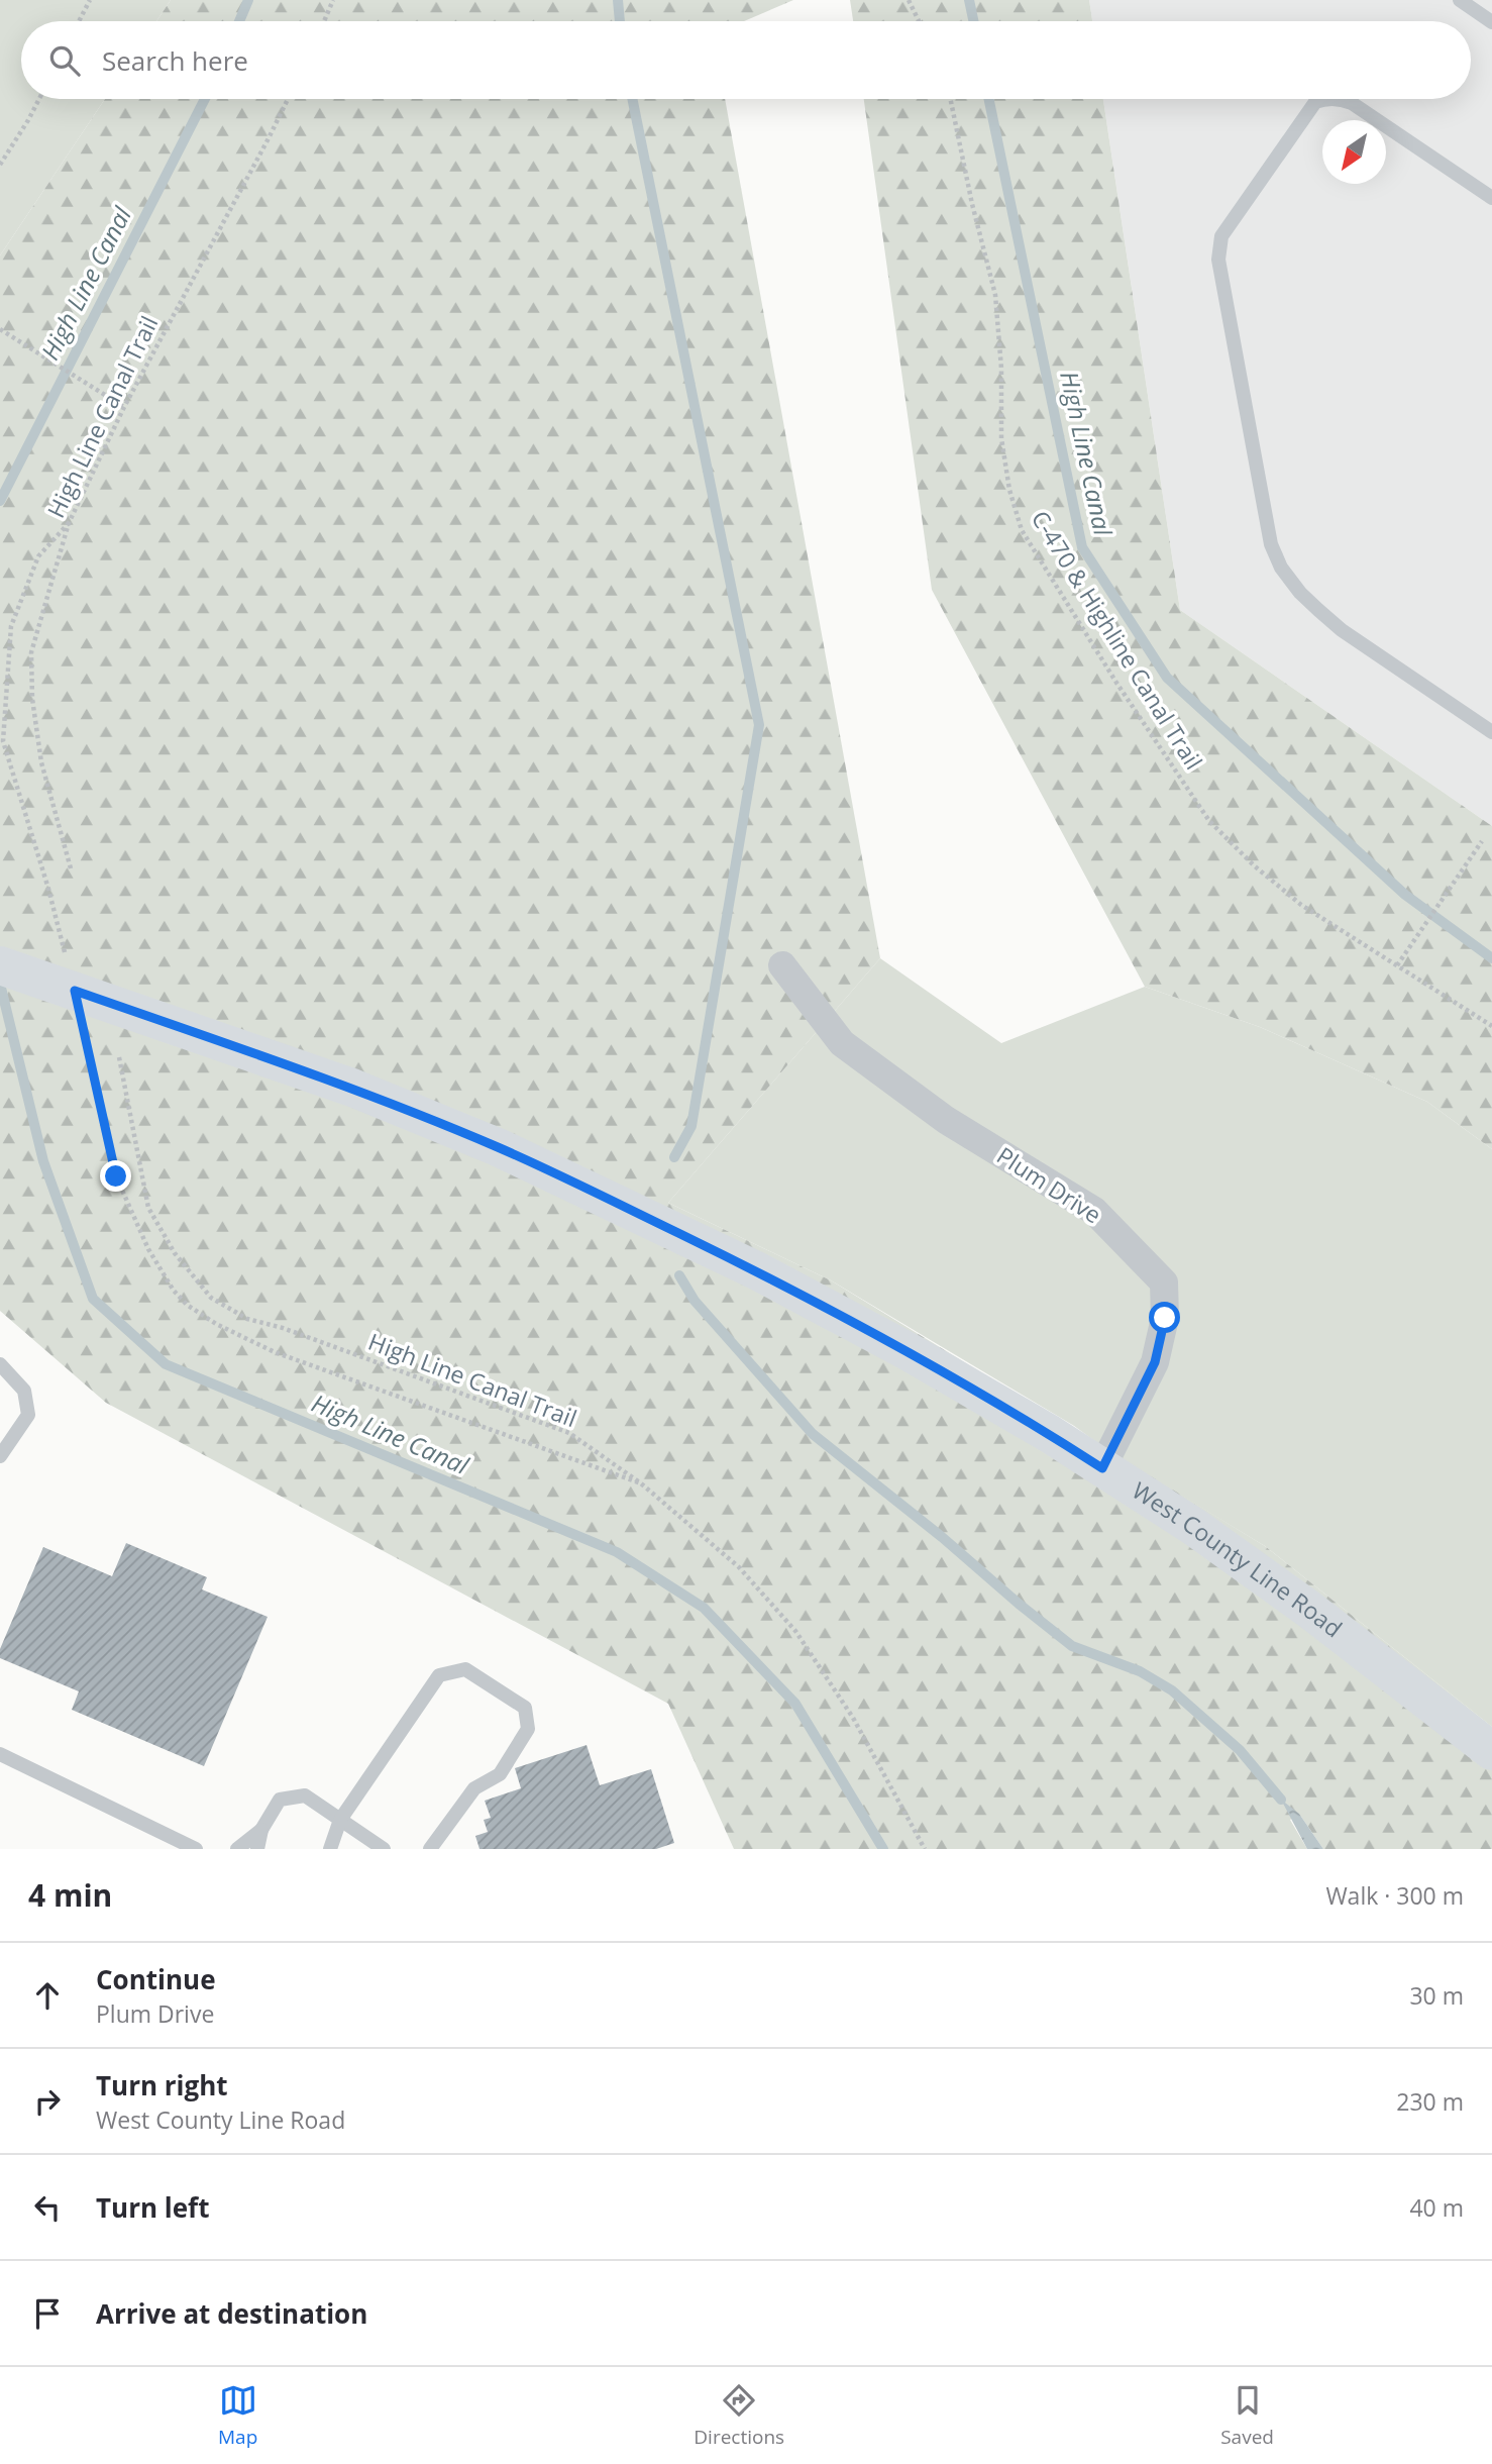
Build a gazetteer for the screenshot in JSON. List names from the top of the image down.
{
  "streets": {
    "main road": ["West County Line Road"],
    "street": ["Plum Drive"],
    "path": ["High Line Canal Trail", "C-470 & Highline Canal Trail"]
  },
  "crossings": [
    ["Plum Drive", "West County Line Road"]
  ],
  "water": ["High Line Canal"],
  "north": "bottom left",
  "page": {
    "search": "Search here",
    "heading": ["4 min", "Walk · 300 m"],
    "list": [
      ["Continue", "Plum Drive", "30 m"],
      ["Turn right", "West County Line Road", "230 m"],
      ["Turn left", "40 m"],
      "Arrive at destination"
    ],
    "nav": ["Map", "Directions", "Saved"]
  }
}
